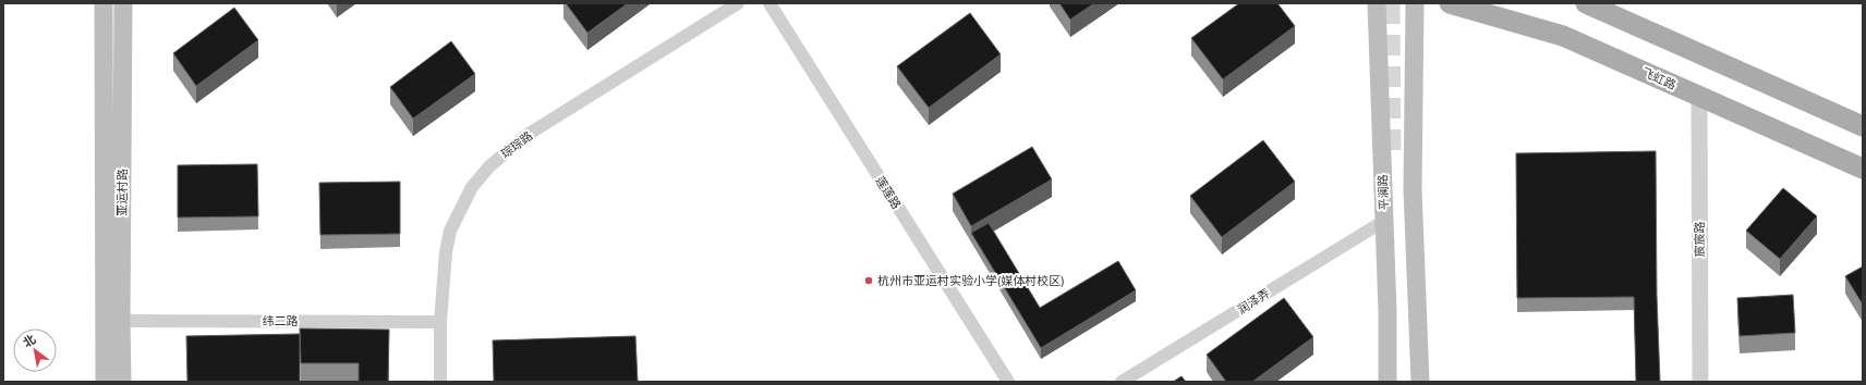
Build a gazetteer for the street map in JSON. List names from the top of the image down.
{
  "streets": {
    "main road": ["飞虹路", "亚运村路", "平澜路"],
    "street": [
      "琮琮路",
      "莲莲路",
      "宸宸路",
      "润泽弄",
      "纬二路"
    ]
  },
  "crossings": [
    ["飞虹路", "宸宸路"],
    ["琮琮路", "纬二路"],
    ["亚运村路", "纬二路"],
    ["平澜路", "润泽弄"]
  ],
  "places": ["杭州市亚运村实验小学(媒体村校区)"],
  "north": "top left"
}
